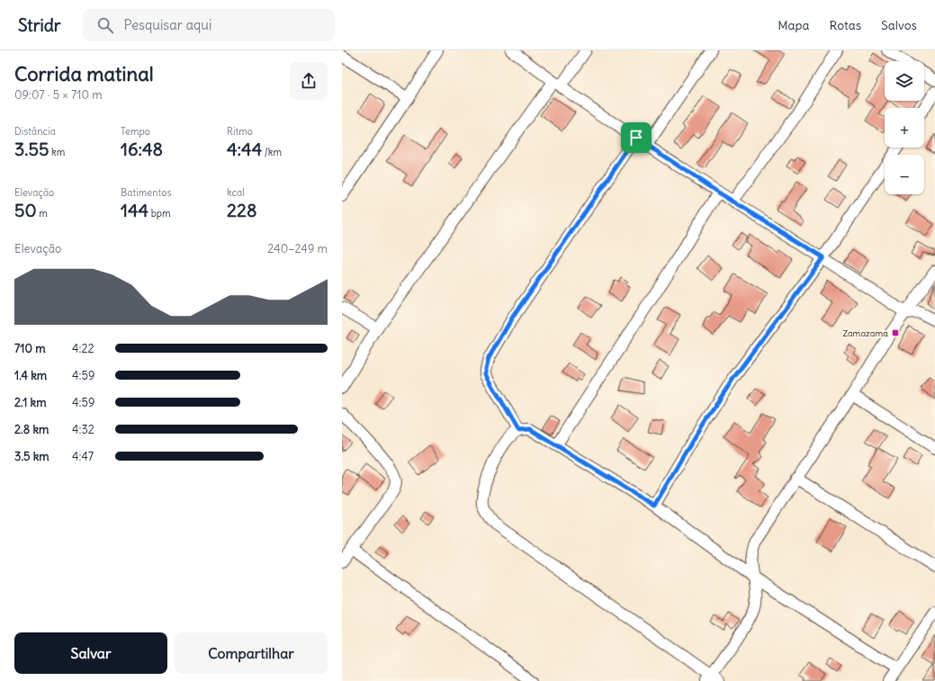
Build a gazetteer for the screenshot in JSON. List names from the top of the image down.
{
  "places": {
    "transit": ["Zamazama"]
  },
  "page": {
    "header": "Stridr",
    "search": "Pesquisar aqui",
    "nav": ["Mapa", "Rotas", "Salvos"],
    "heading": ["Corrida matinal", "09:07 · 5 × 710 m"],
    "map_buttons": ["+", "−"],
    "stats": [
      ["Distância", "3.55 km"],
      ["Tempo", "16:48"],
      ["Ritmo", "4:44 /km"],
      ["Elevação", "50 m"],
      ["Batimentos", "144 bpm"],
      ["kcal", "228"]
    ],
    "chart": ["Elevação", "240–249 m"],
    "list": [
      {
        "name": "710 m",
        "note": "4:22"
      },
      {
        "name": "1.4 km",
        "note": "4:59"
      },
      {
        "name": "2.1 km",
        "note": "4:59"
      },
      {
        "name": "2.8 km",
        "note": "4:32"
      },
      {
        "name": "3.5 km",
        "note": "4:47"
      }
    ],
    "buttons": ["Salvar", "Compartilhar"]
  }
}
